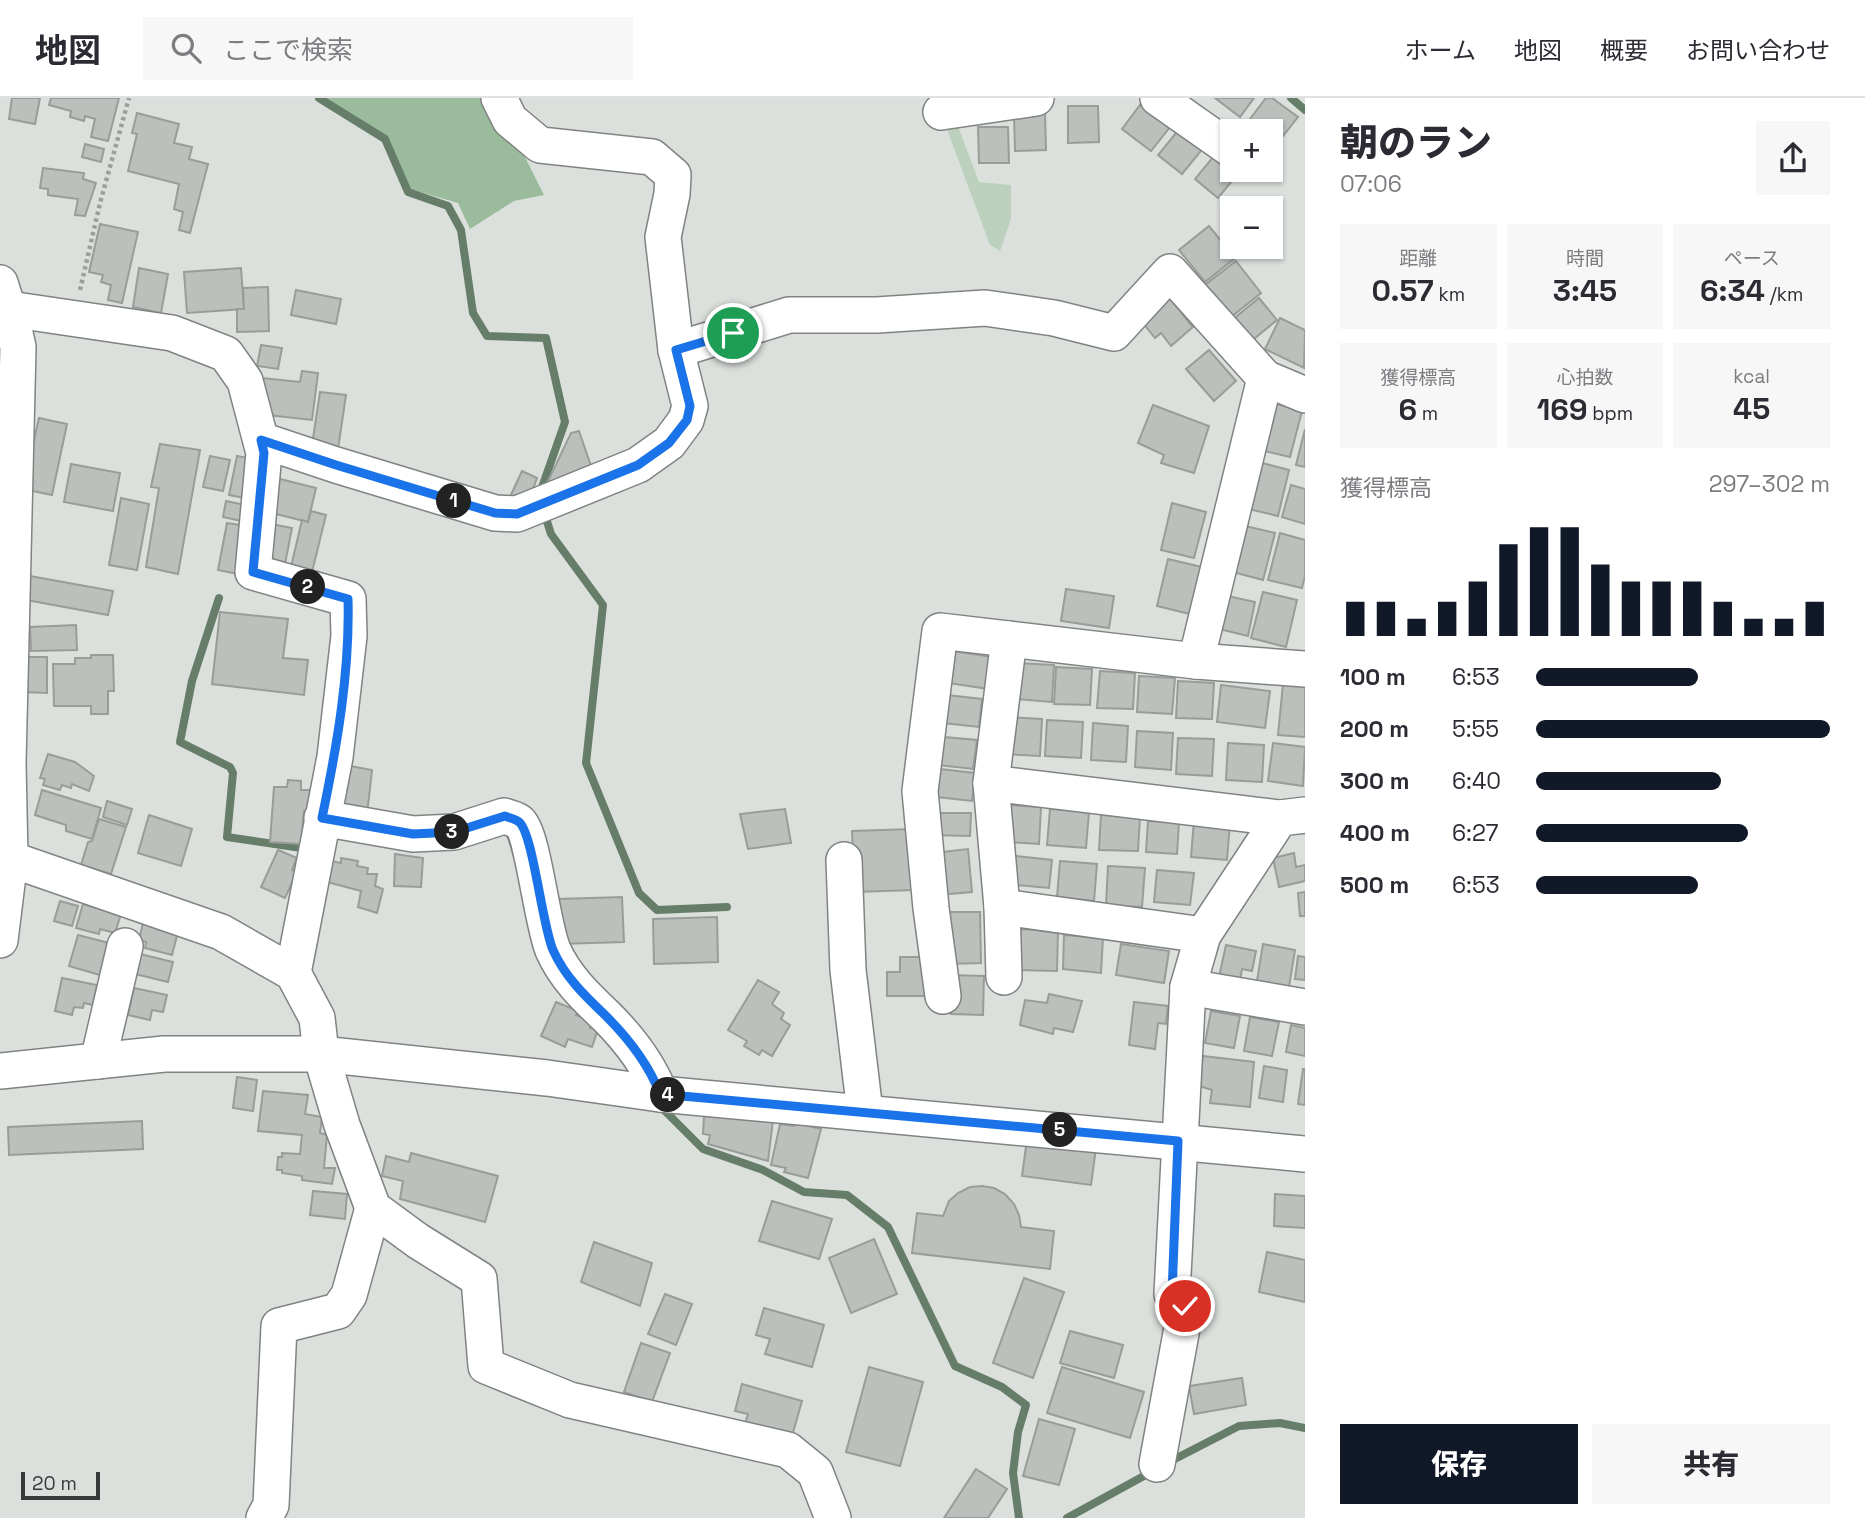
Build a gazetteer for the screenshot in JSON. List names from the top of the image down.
{
  "scale_bar": "20 m",
  "page": {
    "header": "地図",
    "search": "ここで検索",
    "nav": [
      "ホーム",
      "地図",
      "概要",
      "お問い合わせ"
    ],
    "heading": ["朝のラン", "07:06"],
    "map_buttons": ["+", "−"],
    "stats": [
      ["距離", "0.57 km"],
      ["時間", "3:45"],
      ["ペース", "6:34 /km"],
      ["獲得標高", "6 m"],
      ["心拍数", "169 bpm"],
      ["kcal", "45"]
    ],
    "chart": ["獲得標高", "297–302 m"],
    "pins": [
      "1",
      "2",
      "3",
      "4",
      "5"
    ],
    "list": [
      {
        "name": "100 m",
        "note": "6:53"
      },
      {
        "name": "200 m",
        "note": "5:55"
      },
      {
        "name": "300 m",
        "note": "6:40"
      },
      {
        "name": "400 m",
        "note": "6:27"
      },
      {
        "name": "500 m",
        "note": "6:53"
      }
    ],
    "buttons": ["保存", "共有"],
    "scale": "20 m"
  }
}
